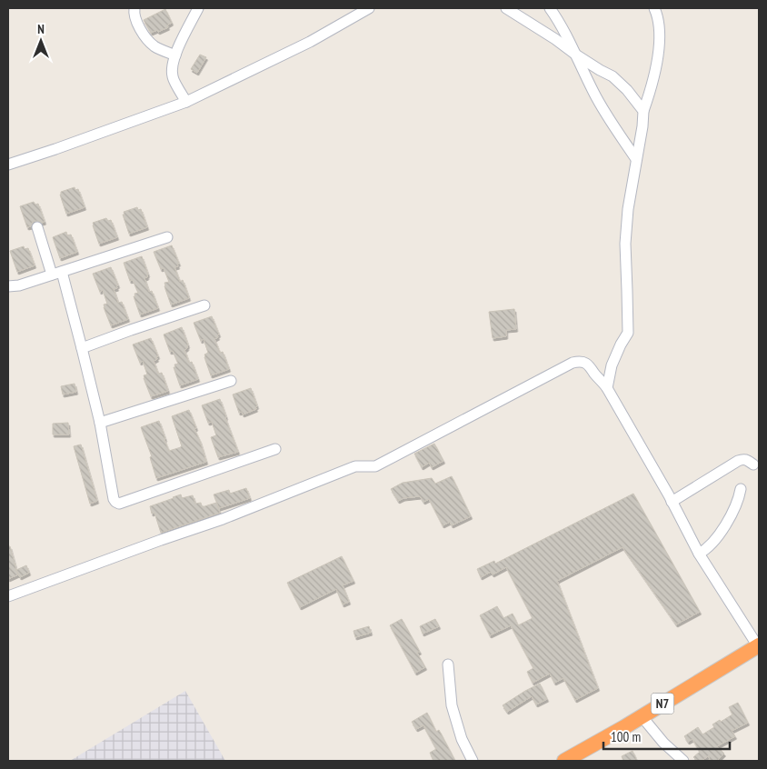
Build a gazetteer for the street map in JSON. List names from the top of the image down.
{
  "streets": {
    "highway": ["N7"]
  },
  "scale_bar": "100 m",
  "north": "top"
}
